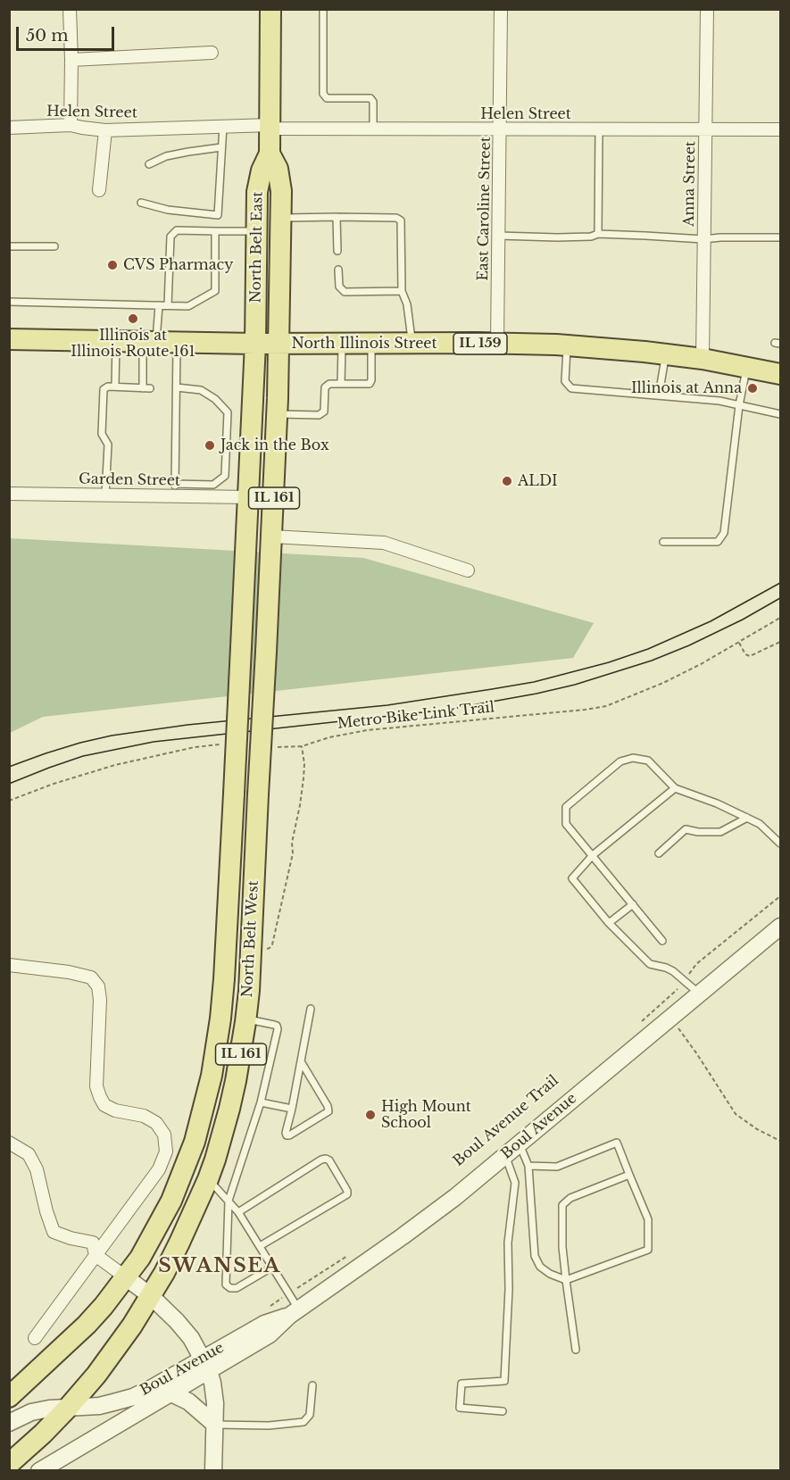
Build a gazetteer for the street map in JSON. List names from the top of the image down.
{
  "streets": {
    "main road": [
      "North Belt East",
      "North Illinois Street",
      "IL 159",
      "IL 161",
      "North Belt West"
    ],
    "street": [
      "Helen Street",
      "Anna Street",
      "East Caroline Street",
      "Garden Street",
      "Boul Avenue"
    ],
    "path": ["Metro Bike Link Trail"]
  },
  "crossings": [
    ["Helen Street", "Anna Street"],
    ["Helen Street", "East Caroline Street"],
    ["Helen Street", "North Belt East"],
    ["Anna Street", "North Illinois Street"],
    ["East Caroline Street", "North Illinois Street"],
    ["North Belt East", "North Illinois Street"],
    ["North Belt East", "North Belt West"],
    ["North Illinois Street", "North Belt West"],
    ["Garden Street", "North Belt West"],
    ["North Belt West", "Boul Avenue"]
  ],
  "districts": ["SWANSEA"],
  "places": [
    "CVS Pharmacy",
    "Illinois at Illinois Route 161",
    "Illinois at Anna",
    "Jack in the Box",
    "ALDI",
    "High Mount School"
  ],
  "scale_bar": "50 m"
}
